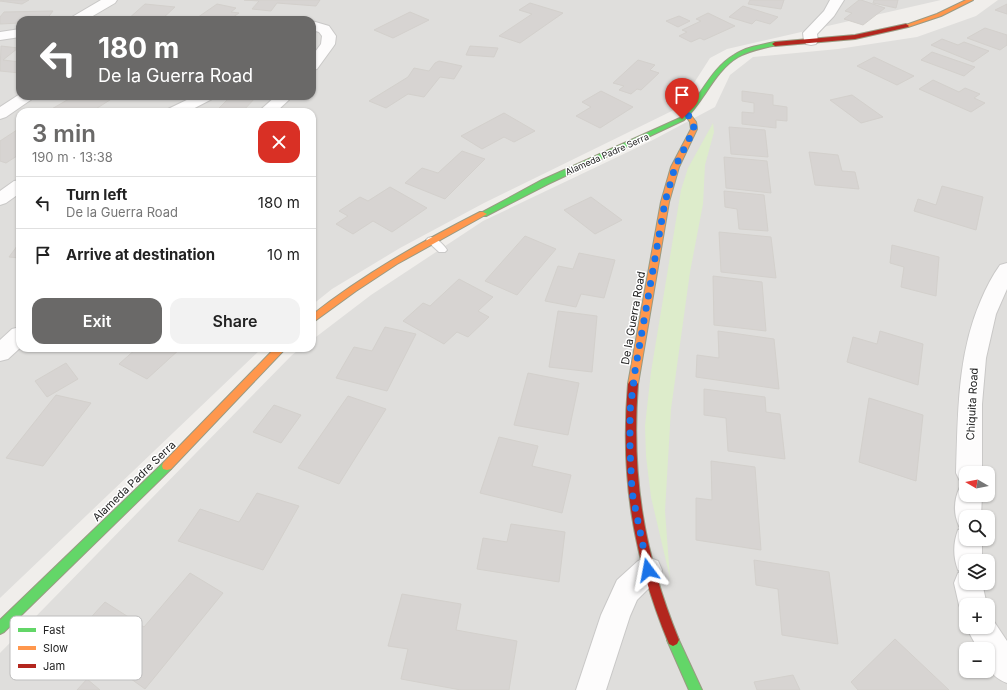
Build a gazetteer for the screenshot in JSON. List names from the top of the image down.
{
  "streets": {
    "street": ["Alameda Padre Serra", "De la Guerra Road", "Chiquita Road"]
  },
  "crossings": [
    ["Alameda Padre Serra", "De la Guerra Road"]
  ],
  "legend": ["Fast", "Slow", "Jam"],
  "north": "left",
  "page": {
    "turn": ["180 m", "De la Guerra Road"],
    "heading": ["3 min", "190 m · 13:38"],
    "list": [
      {
        "name": "Turn left",
        "note": "De la Guerra Road",
        "value": "180 m"
      },
      {
        "name": "Arrive at destination",
        "value": "10 m"
      }
    ],
    "buttons": ["Exit", "Share"],
    "map_buttons": ["+", "−"]
  }
}
